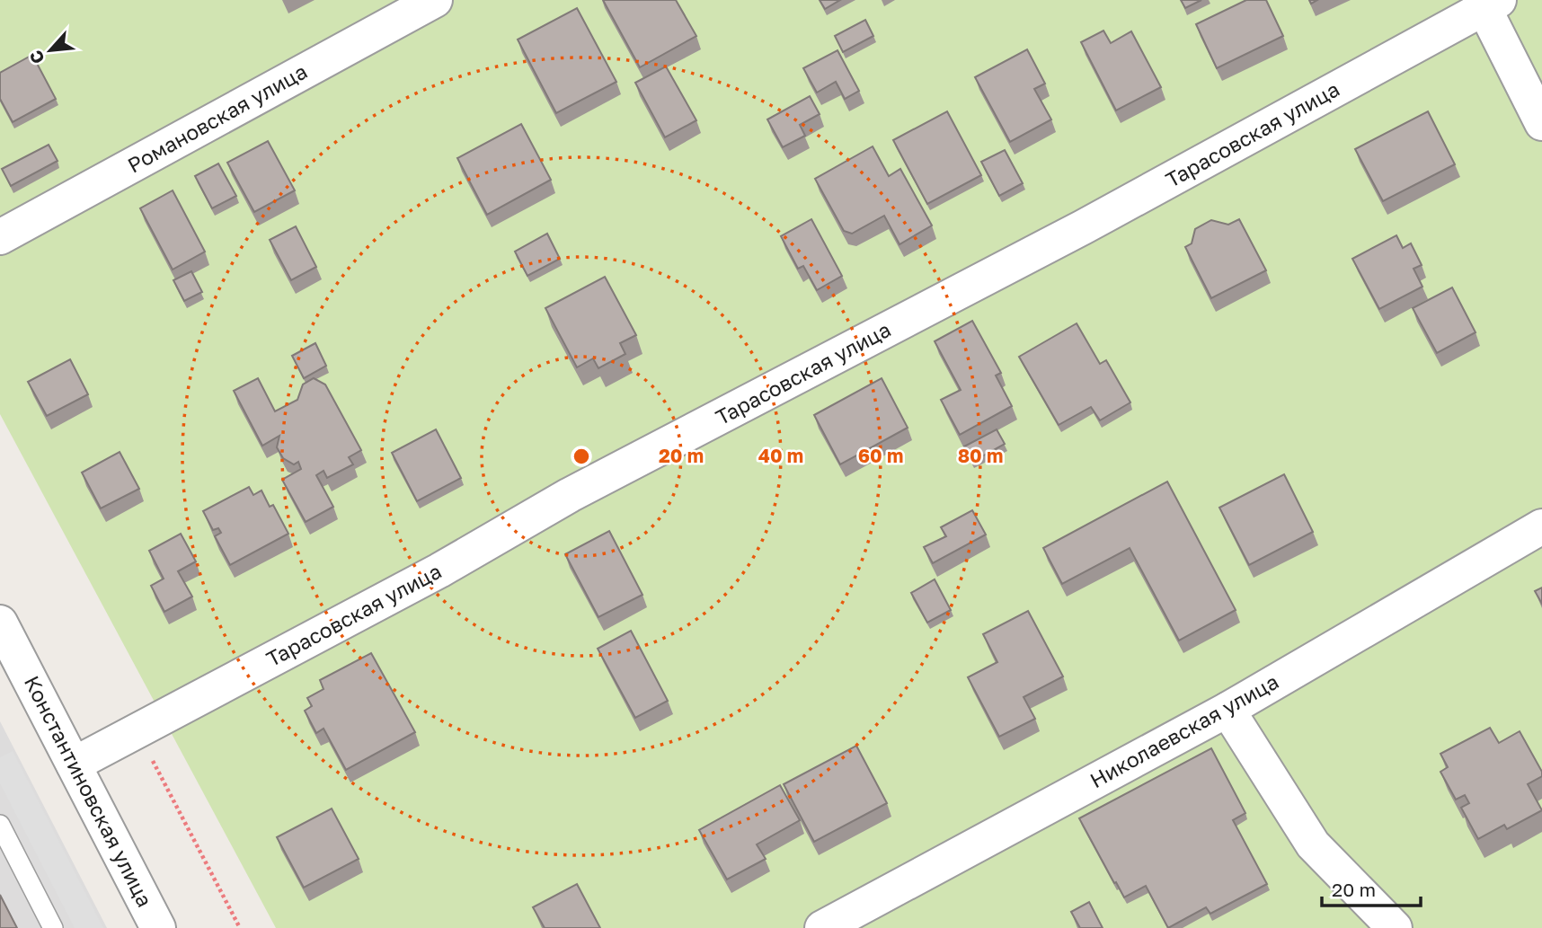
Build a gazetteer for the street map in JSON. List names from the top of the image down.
{
  "streets": {
    "street": [
      "Романовская улица",
      "Тарасовская улица",
      "Николаевская улица",
      "Константиновская улица"
    ]
  },
  "crossings": [
    ["Тарасовская улица", "Константиновская улица"]
  ],
  "scale_bar": "20 m",
  "north": "bottom left",
  "rings": [
    "20 m",
    "40 m",
    "60 m",
    "80 m"
  ]
}
